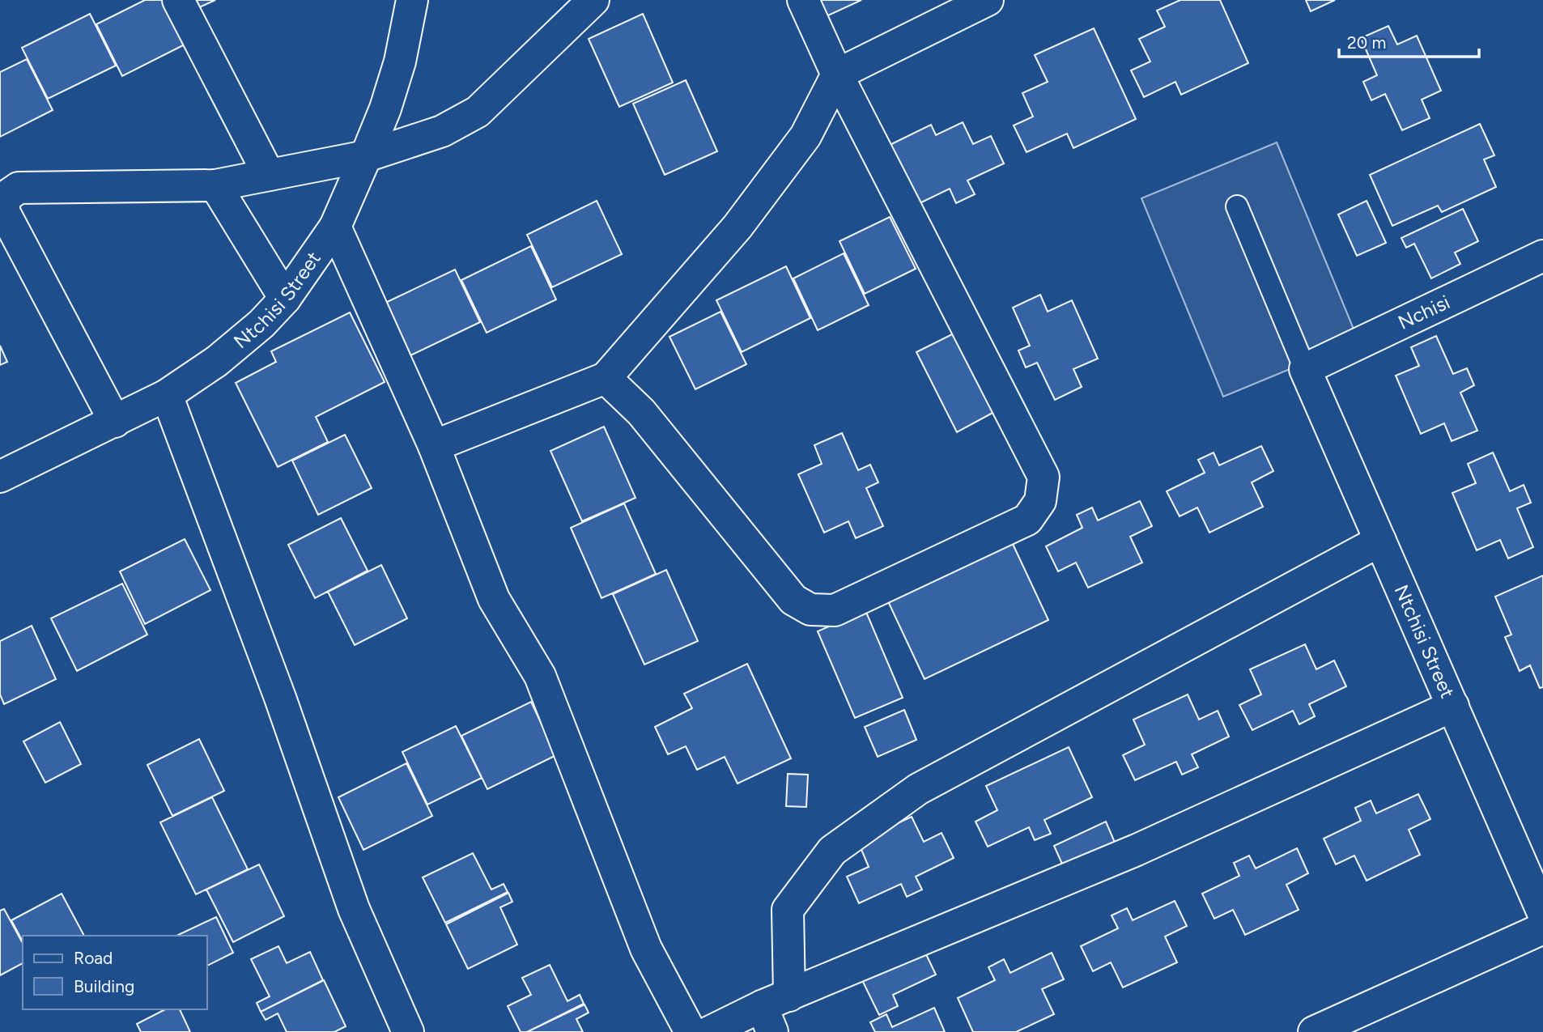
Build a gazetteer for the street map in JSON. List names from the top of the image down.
{
  "streets": {
    "street": ["Ntchisi Street", "Nchisi"]
  },
  "crossings": [
    ["Ntchisi Street", "Nchisi"]
  ],
  "legend": ["Road", "Building"],
  "scale_bar": "20 m"
}
